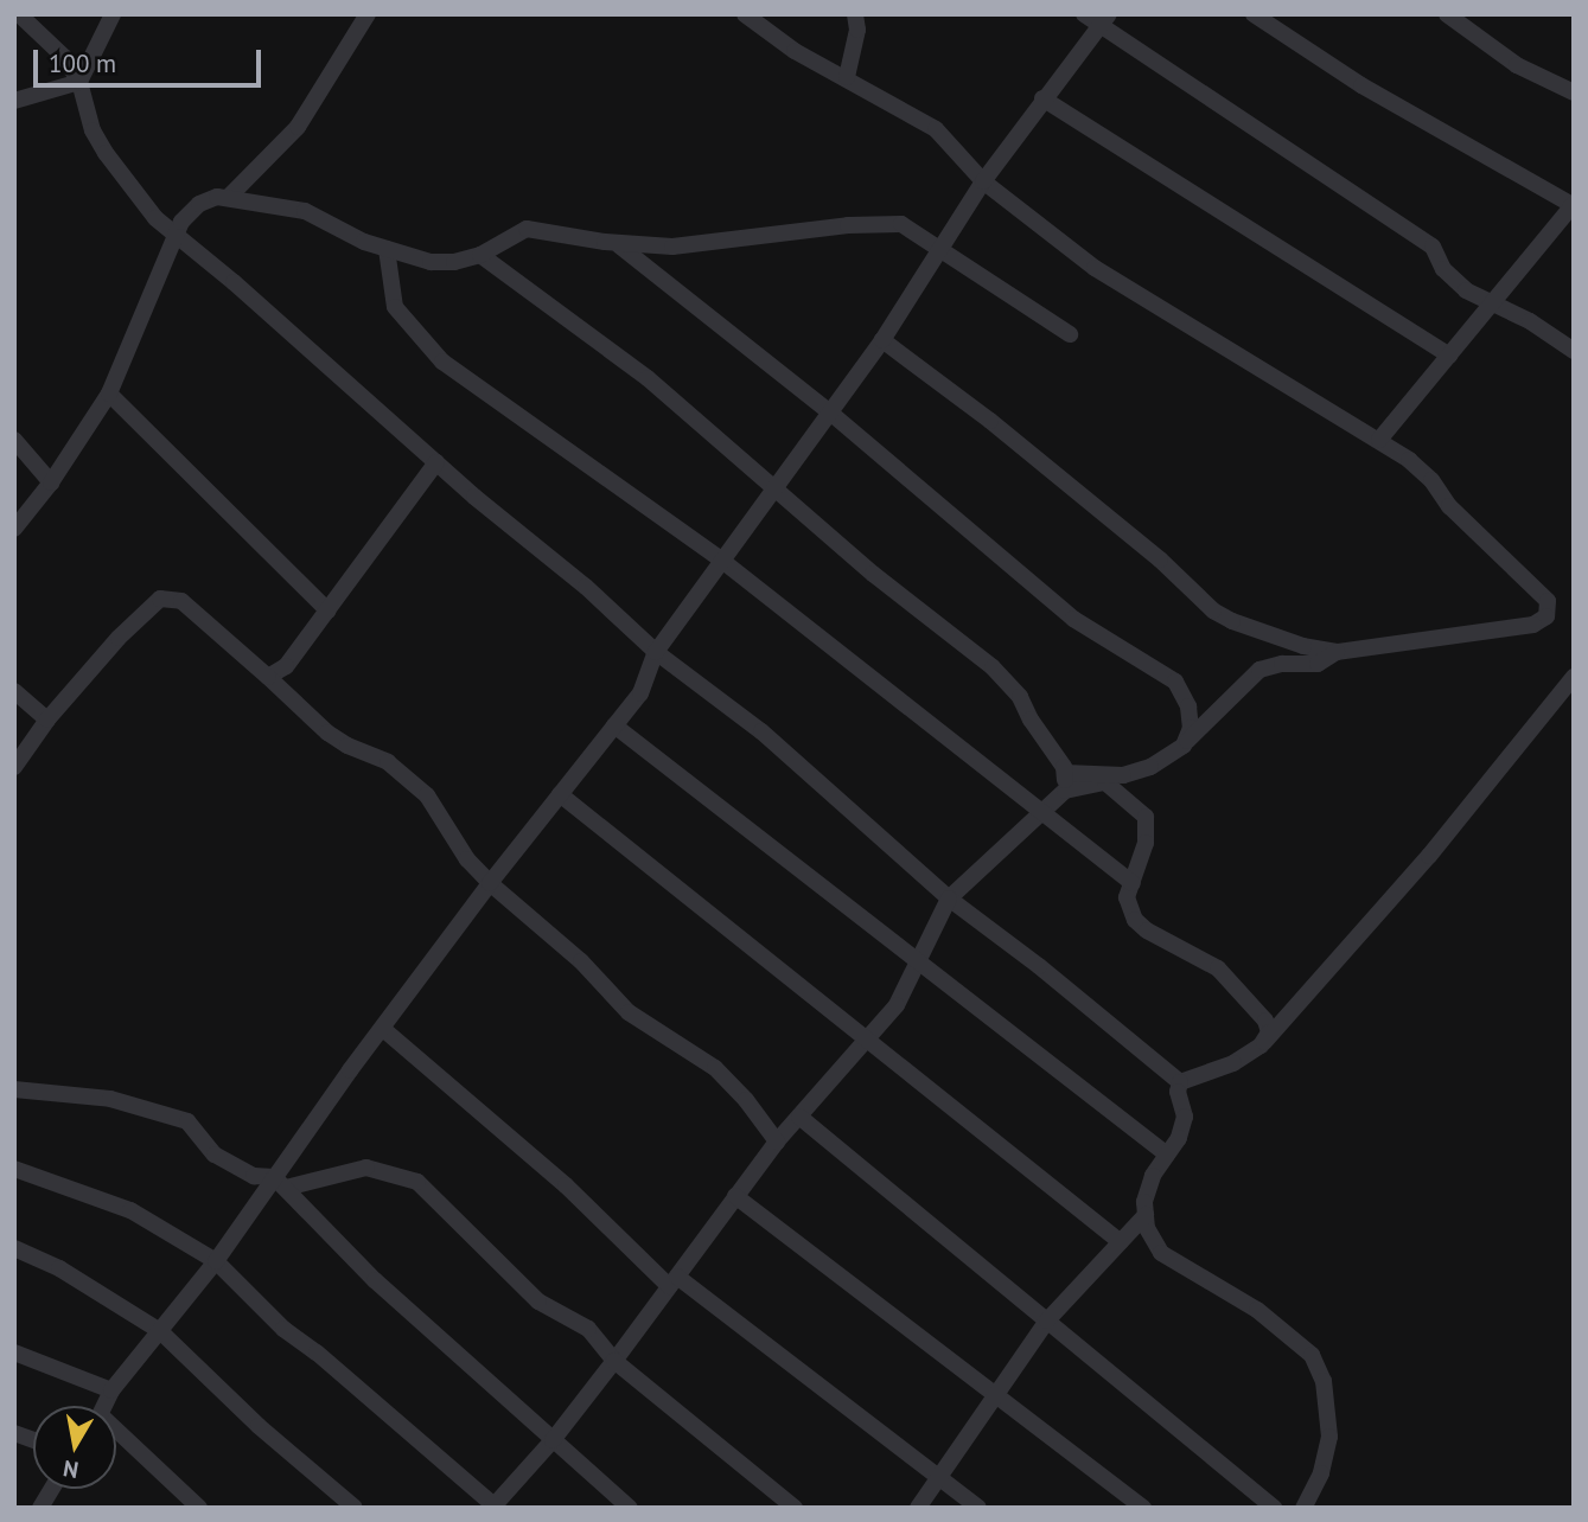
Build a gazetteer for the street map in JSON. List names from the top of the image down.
{
  "scale_bar": "100 m",
  "north": "bottom"
}
